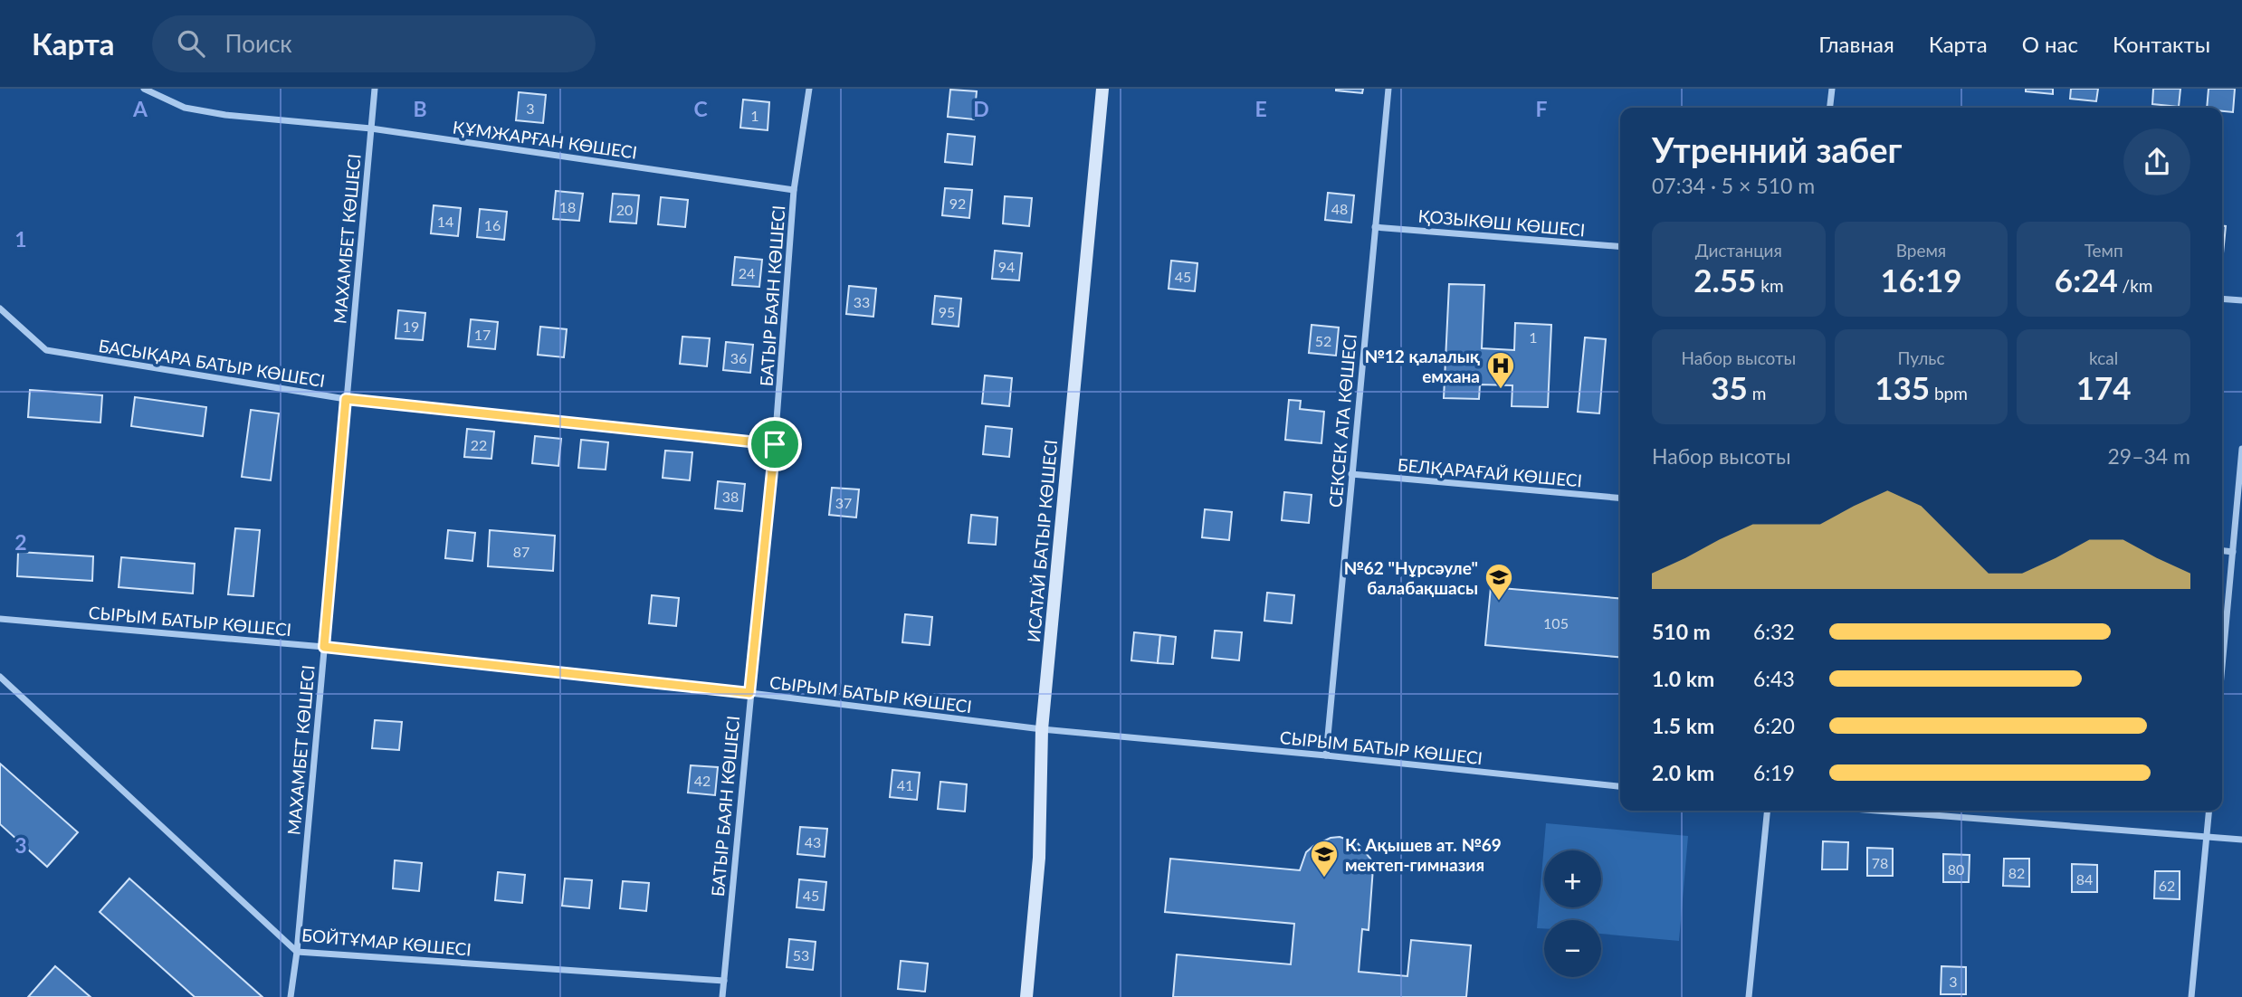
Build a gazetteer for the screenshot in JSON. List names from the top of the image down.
{
  "streets": {
    "street": [
      "ҚҰМЖАРҒАН КӨШЕСІ",
      "ҚОЗЫКӨШ КӨШЕСІ",
      "МАХАМБЕТ КӨШЕСІ",
      "БАТЫР БАЯН КӨШЕСІ",
      "БАСЫҚАРА БАТЫР КӨШЕСІ",
      "СЕКСЕК АТА КӨШЕСІ",
      "БЕЛҚАРАҒАЙ КӨШЕСІ",
      "ИСАТАЙ БАТЫР КӨШЕСІ",
      "СЫРЫМ БАТЫР КӨШЕСІ",
      "БОЙТҰМАР КӨШЕСІ"
    ]
  },
  "crossings": [
    ["ҚҰМЖАРҒАН КӨШЕСІ", "МАХАМБЕТ КӨШЕСІ"],
    ["ҚҰМЖАРҒАН КӨШЕСІ", "БАТЫР БАЯН КӨШЕСІ"],
    ["ҚОЗЫКӨШ КӨШЕСІ", "СЕКСЕК АТА КӨШЕСІ"],
    ["МАХАМБЕТ КӨШЕСІ", "БАСЫҚАРА БАТЫР КӨШЕСІ"],
    ["МАХАМБЕТ КӨШЕСІ", "СЫРЫМ БАТЫР КӨШЕСІ"],
    ["МАХАМБЕТ КӨШЕСІ", "БОЙТҰМАР КӨШЕСІ"],
    ["БАТЫР БАЯН КӨШЕСІ", "БАСЫҚАРА БАТЫР КӨШЕСІ"],
    ["БАТЫР БАЯН КӨШЕСІ", "СЫРЫМ БАТЫР КӨШЕСІ"],
    ["БАТЫР БАЯН КӨШЕСІ", "БОЙТҰМАР КӨШЕСІ"],
    ["СЕКСЕК АТА КӨШЕСІ", "БЕЛҚАРАҒАЙ КӨШЕСІ"],
    ["СЕКСЕК АТА КӨШЕСІ", "СЫРЫМ БАТЫР КӨШЕСІ"],
    ["ИСАТАЙ БАТЫР КӨШЕСІ", "СЫРЫМ БАТЫР КӨШЕСІ"]
  ],
  "places": {
    "hospital": ["№12 қалалық емхана"],
    "school or university": ["№62 \"Нұрсәуле\" балабақшасы", "К. Ақышев ат. №69 мектеп-гимназия"]
  },
  "house_numbers": [
    "3",
    "1",
    "92",
    "18",
    "48",
    "20",
    "14",
    "16",
    "94",
    "24",
    "45",
    "33",
    "95",
    "19",
    "17",
    "1",
    "52",
    "36",
    "22",
    "38",
    "37",
    "87",
    "105",
    "42",
    "41",
    "43",
    "78",
    "80",
    "82",
    "84",
    "62",
    "45",
    "53",
    "3"
  ],
  "page": {
    "header": "Карта",
    "search": "Поиск",
    "nav": [
      "Главная",
      "Карта",
      "О нас",
      "Контакты"
    ],
    "heading": ["Утренний забег", "07:34 · 5 × 510 m"],
    "stats": [
      ["Дистанция", "2.55 km"],
      ["Время", "16:19"],
      ["Темп", "6:24 /km"],
      ["Набор высоты", "35 m"],
      ["Пульс", "135 bpm"],
      ["kcal", "174"]
    ],
    "chart": ["Набор высоты", "29–34 m"],
    "list": [
      {
        "name": "510 m",
        "note": "6:32"
      },
      {
        "name": "1.0 km",
        "note": "6:43"
      },
      {
        "name": "1.5 km",
        "note": "6:20"
      },
      {
        "name": "2.0 km",
        "note": "6:19"
      }
    ],
    "map_buttons": ["+", "−"]
  },
  "grid": {
    "columns": [
      "A",
      "B",
      "C",
      "D",
      "E",
      "F"
    ],
    "rows": ["1", "2", "3"]
  }
}
